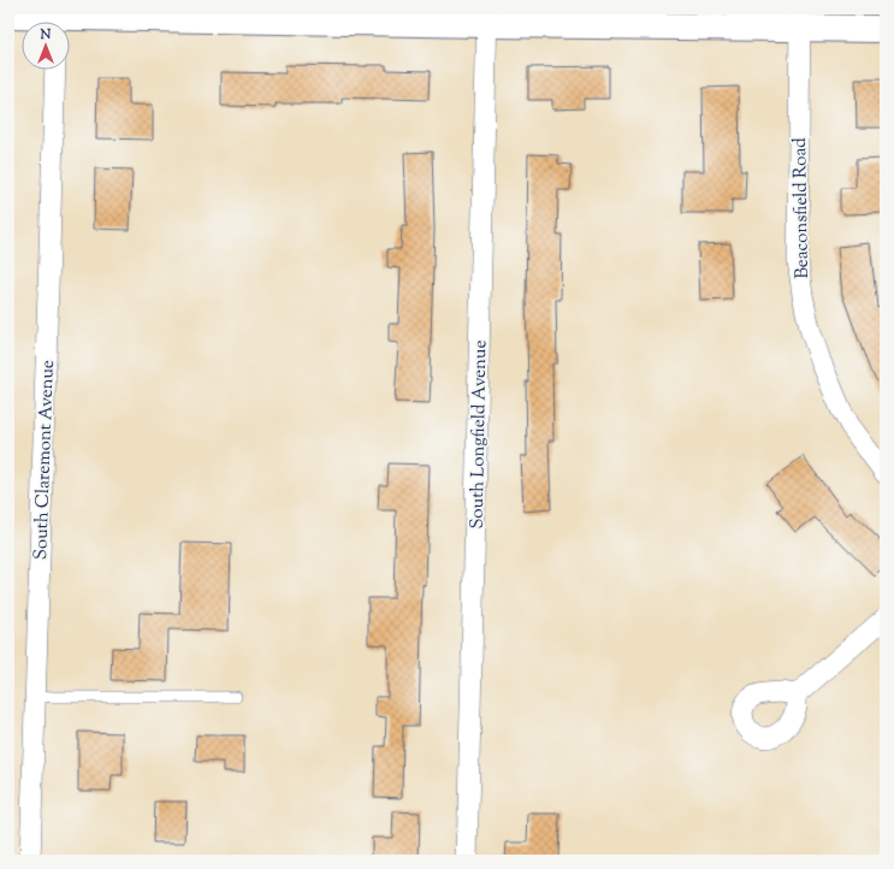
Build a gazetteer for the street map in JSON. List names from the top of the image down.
{
  "streets": {
    "street": ["Beaconsfield Road", "South Longfield Avenue", "South Claremont Avenue"]
  },
  "north": "top"
}
